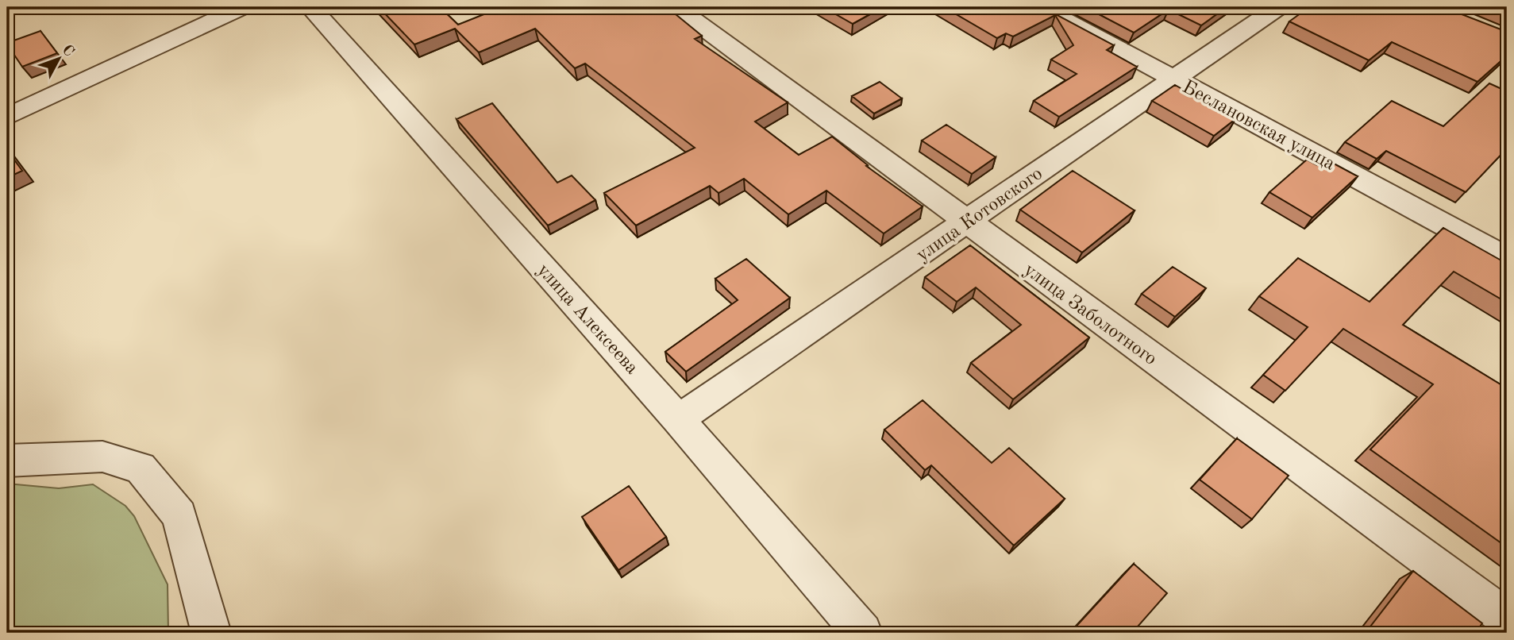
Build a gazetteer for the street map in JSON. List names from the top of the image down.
{
  "streets": {
    "street": [
      "Беслановская улица",
      "улица Котовского",
      "улица Заболотного",
      "улица Алексеева"
    ]
  },
  "crossings": [
    ["Беслановская улица", "улица Котовского"],
    ["улица Котовского", "улица Заболотного"],
    ["улица Котовского", "улица Алексеева"]
  ],
  "north": "top right"
}
